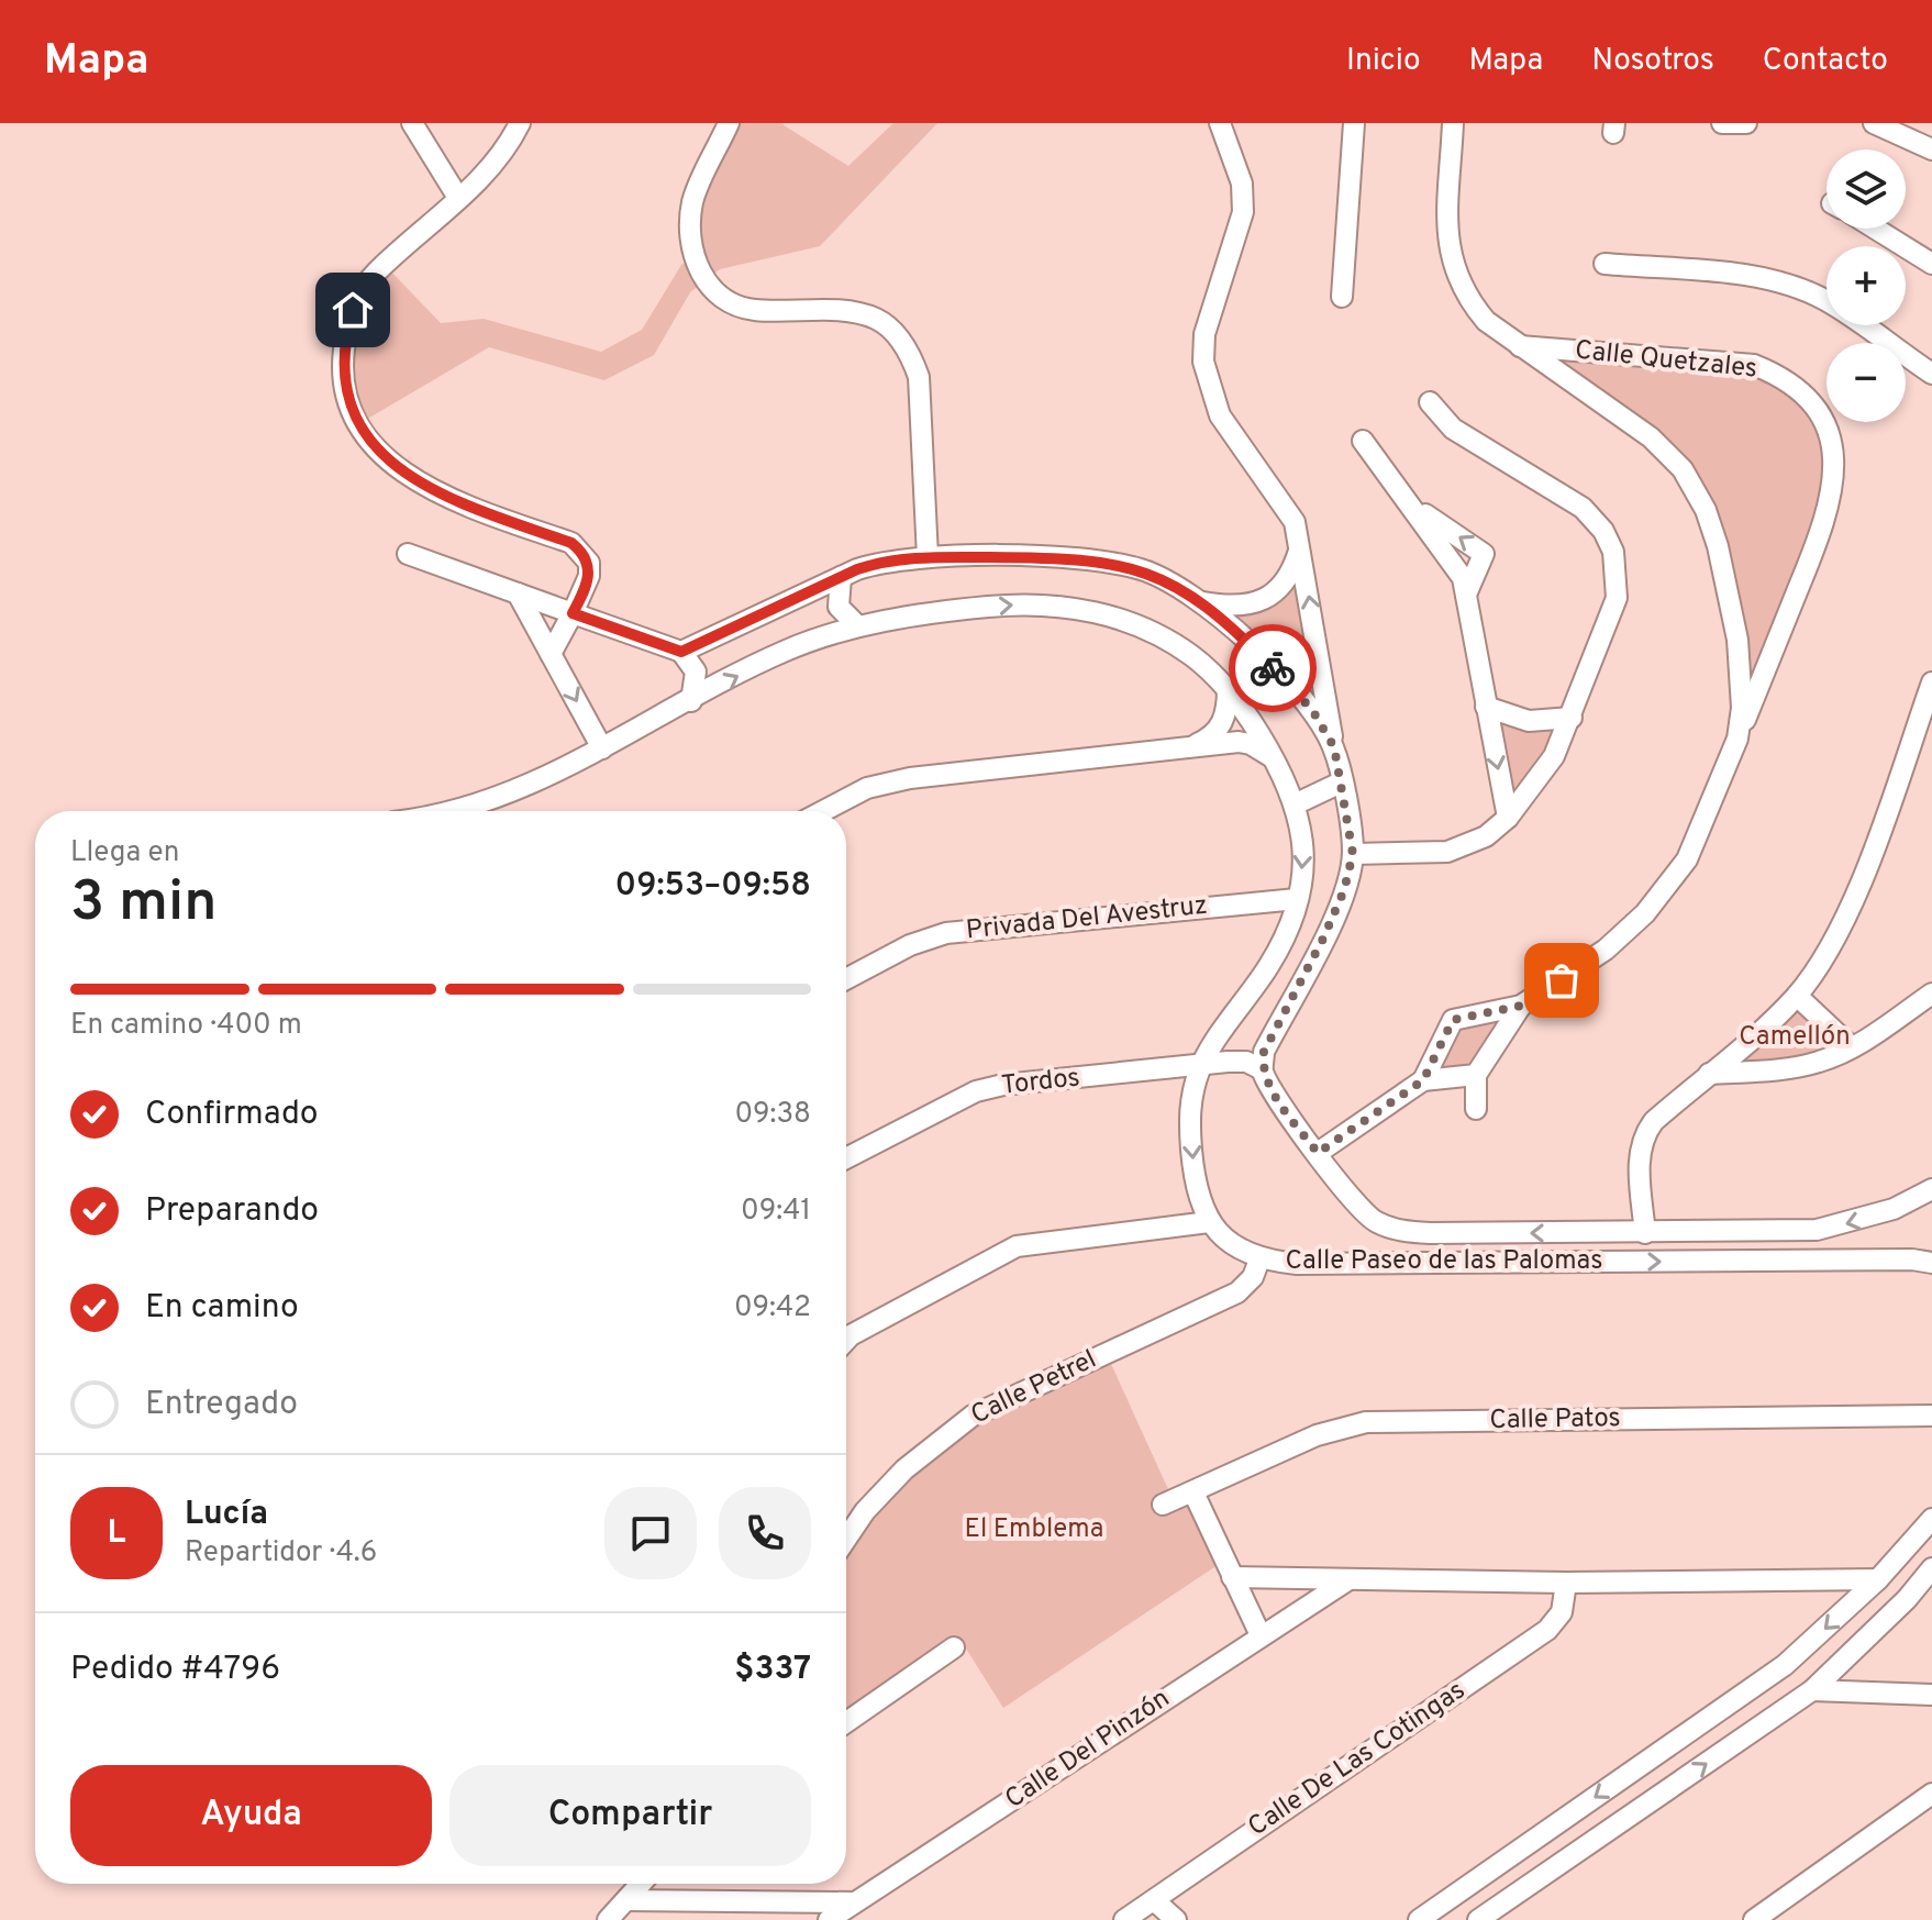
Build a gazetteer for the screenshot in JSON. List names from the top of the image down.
{
  "streets": {
    "street": [
      "Calle Quetzales",
      "Privada Del Avestruz",
      "Tordos",
      "Calle Paseo de las Palomas",
      "Calle Petrel",
      "Calle Patos",
      "Calle Del Pinzón",
      "Calle De Las Cotingas"
    ]
  },
  "crossings": [
    ["Tordos", "Calle Paseo de las Palomas"],
    ["Calle Paseo de las Palomas", "Calle Petrel"]
  ],
  "parks": ["Camellón", "El Emblema"],
  "page": {
    "header": "Mapa",
    "nav": [
      "Inicio",
      "Mapa",
      "Nosotros",
      "Contacto"
    ],
    "map_buttons": ["+", "−"],
    "heading": ["3 min", "Llega en", "09:53–09:58"],
    "panel": [
      "Lucía",
      "Repartidor · 4.6",
      "Pedido #4796",
      "$337"
    ],
    "bar": "En camino · 400 m",
    "list": [
      ["Confirmado", "09:38"],
      ["Preparando", "09:41"],
      ["En camino", "09:42"],
      "Entregado"
    ],
    "round": "L",
    "buttons": ["Ayuda", "Compartir"]
  }
}
